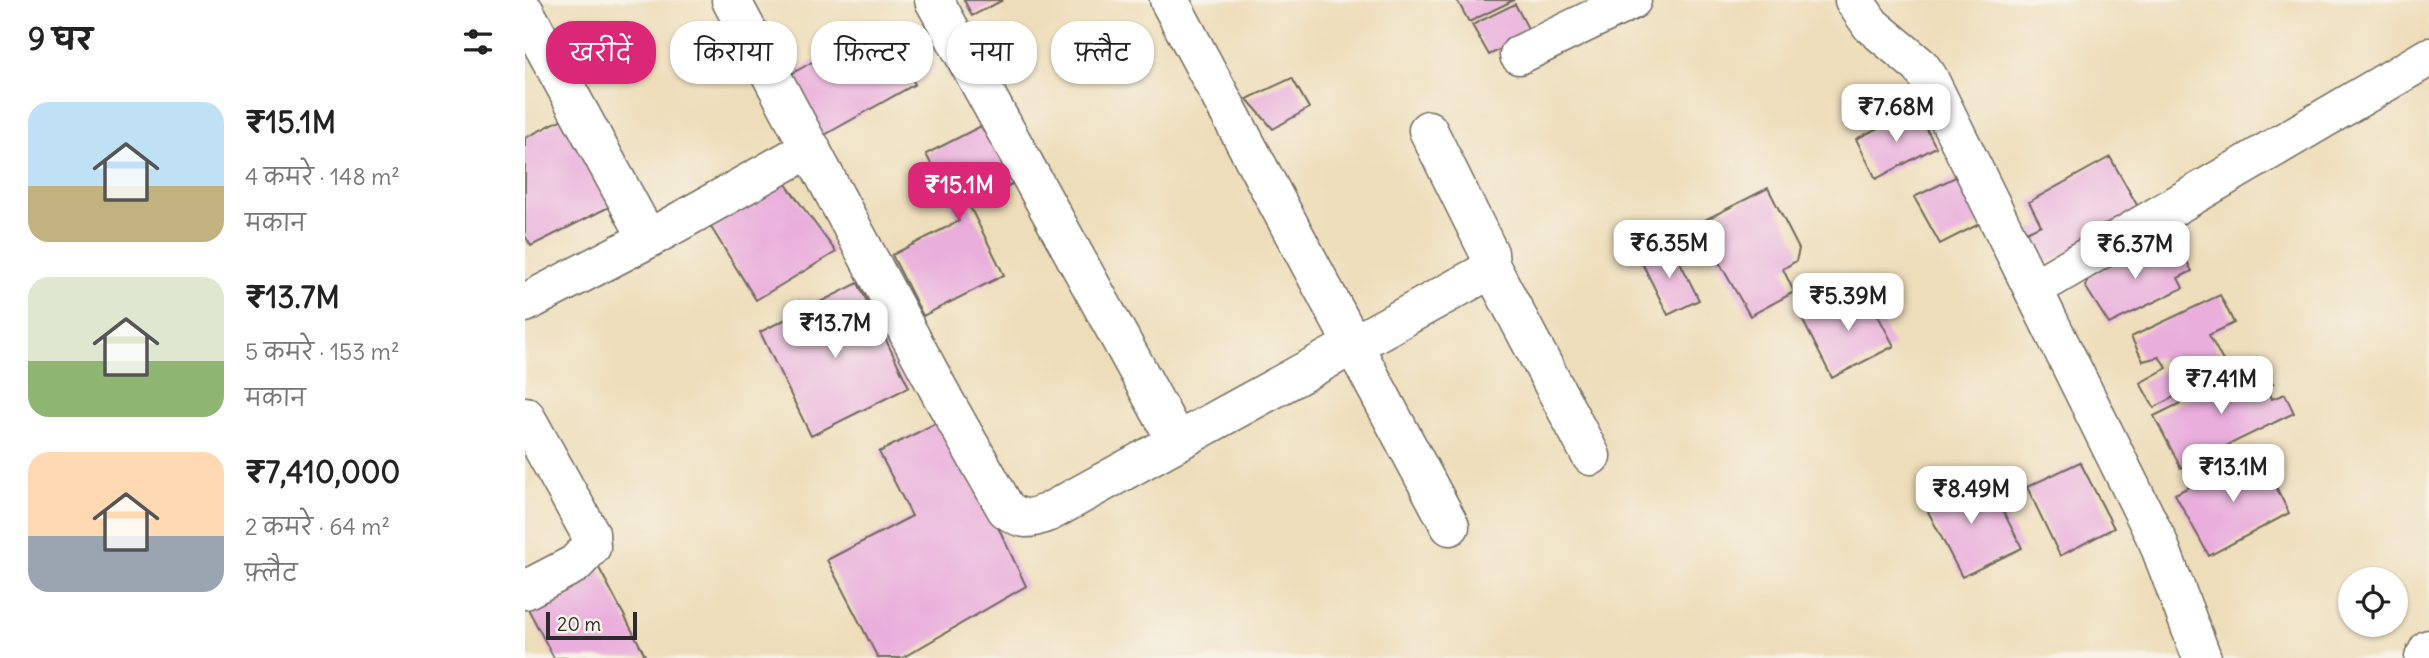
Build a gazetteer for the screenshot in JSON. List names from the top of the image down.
{
  "scale_bar": "20 m",
  "page": {
    "heading": "9 घर",
    "chip": [
      "खरीदें",
      "किराया",
      "फ़िल्टर",
      "नया",
      "फ़्लैट"
    ],
    "list": [
      {
        "name": "₹15.1M",
        "note": "4 कमरे · 148 m² · मकान"
      },
      {
        "name": "₹13.7M",
        "note": "5 कमरे · 153 m² · मकान"
      },
      {
        "name": "₹7,410,000",
        "note": "2 कमरे · 64 m² · फ़्लैट"
      }
    ],
    "price": [
      "₹7.68M",
      "₹15.1M",
      "₹6.35M",
      "₹6.37M",
      "₹5.39M",
      "₹13.7M",
      "₹7.41M",
      "₹13.1M",
      "₹8.49M"
    ],
    "scale": "20 m"
  }
}
